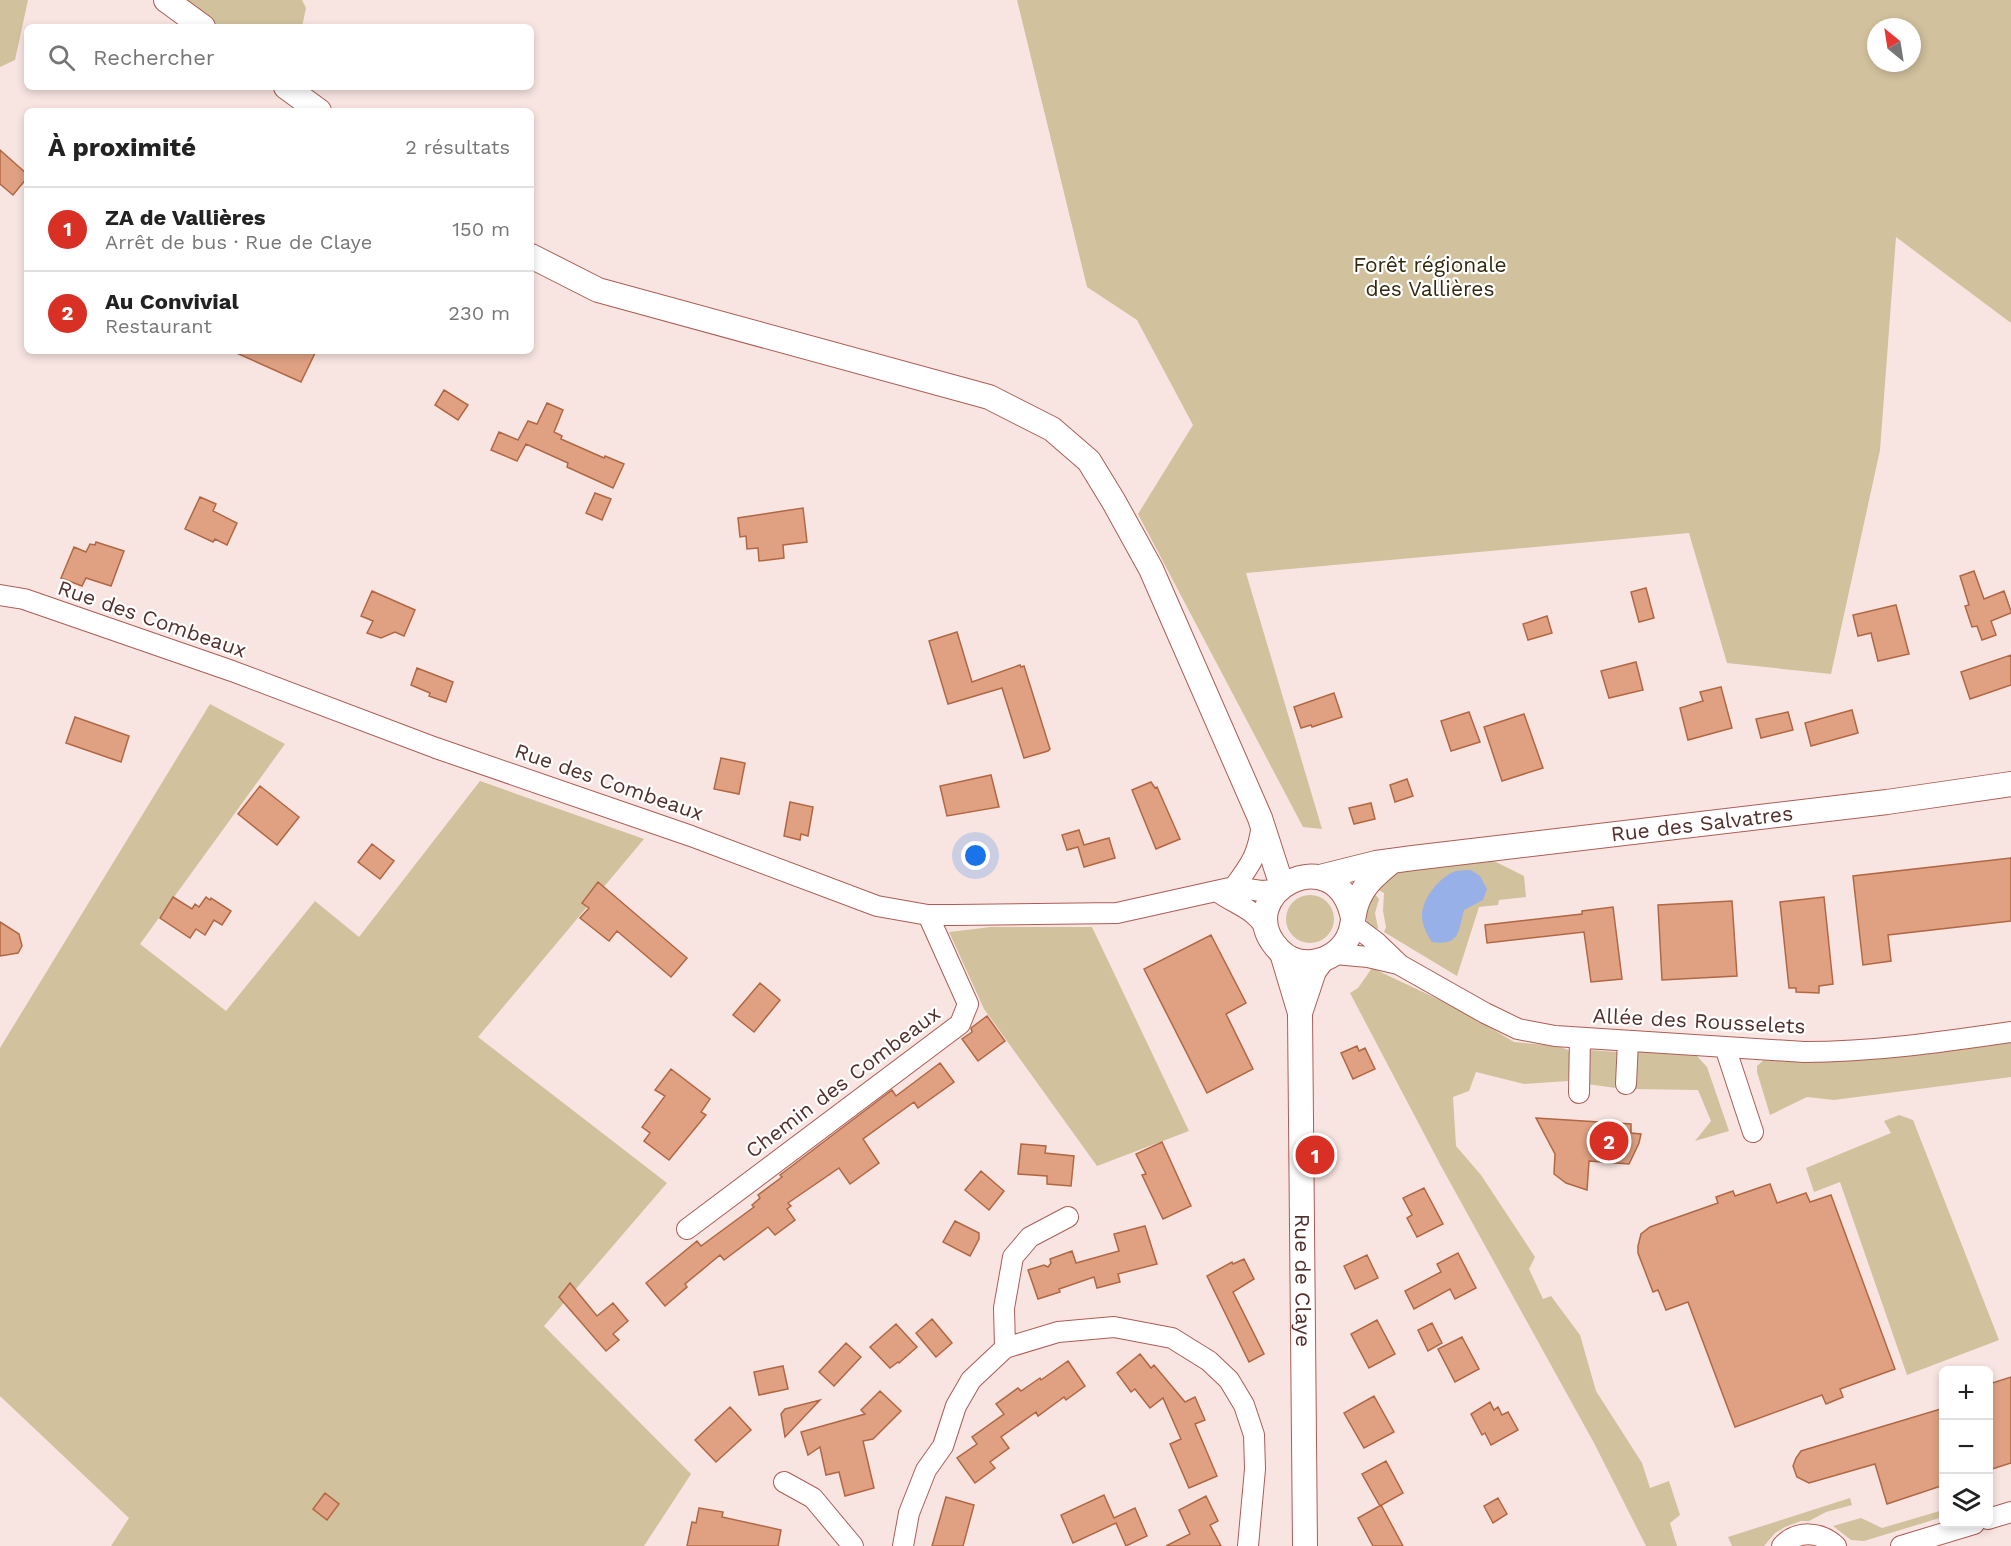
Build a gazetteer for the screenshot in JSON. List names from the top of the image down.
{
  "streets": {
    "street": [
      "Rue des Combeaux",
      "Rue des Salvatres",
      "Allée des Rousselets",
      "Chemin des Combeaux",
      "Rue de Claye"
    ]
  },
  "crossings": [
    ["Rue des Combeaux", "Rue des Salvatres"],
    ["Rue des Combeaux", "Allée des Rousselets"],
    ["Rue des Combeaux", "Chemin des Combeaux"],
    ["Rue des Combeaux", "Rue de Claye"],
    ["Rue des Salvatres", "Allée des Rousselets"],
    ["Rue des Salvatres", "Rue de Claye"],
    ["Allée des Rousselets", "Rue de Claye"]
  ],
  "parks": ["Forêt régionale des Vallières"],
  "north": "top left",
  "page": {
    "search": "Rechercher",
    "heading": ["À proximité", "2 résultats"],
    "list": [
      {
        "mark": "1",
        "name": "ZA de Vallières",
        "note": "Arrêt de bus · Rue de Claye",
        "value": "150 m"
      },
      {
        "mark": "2",
        "name": "Au Convivial",
        "note": "Restaurant",
        "value": "230 m"
      }
    ],
    "pins": ["2", "1"],
    "map_buttons": ["+", "−"]
  }
}
